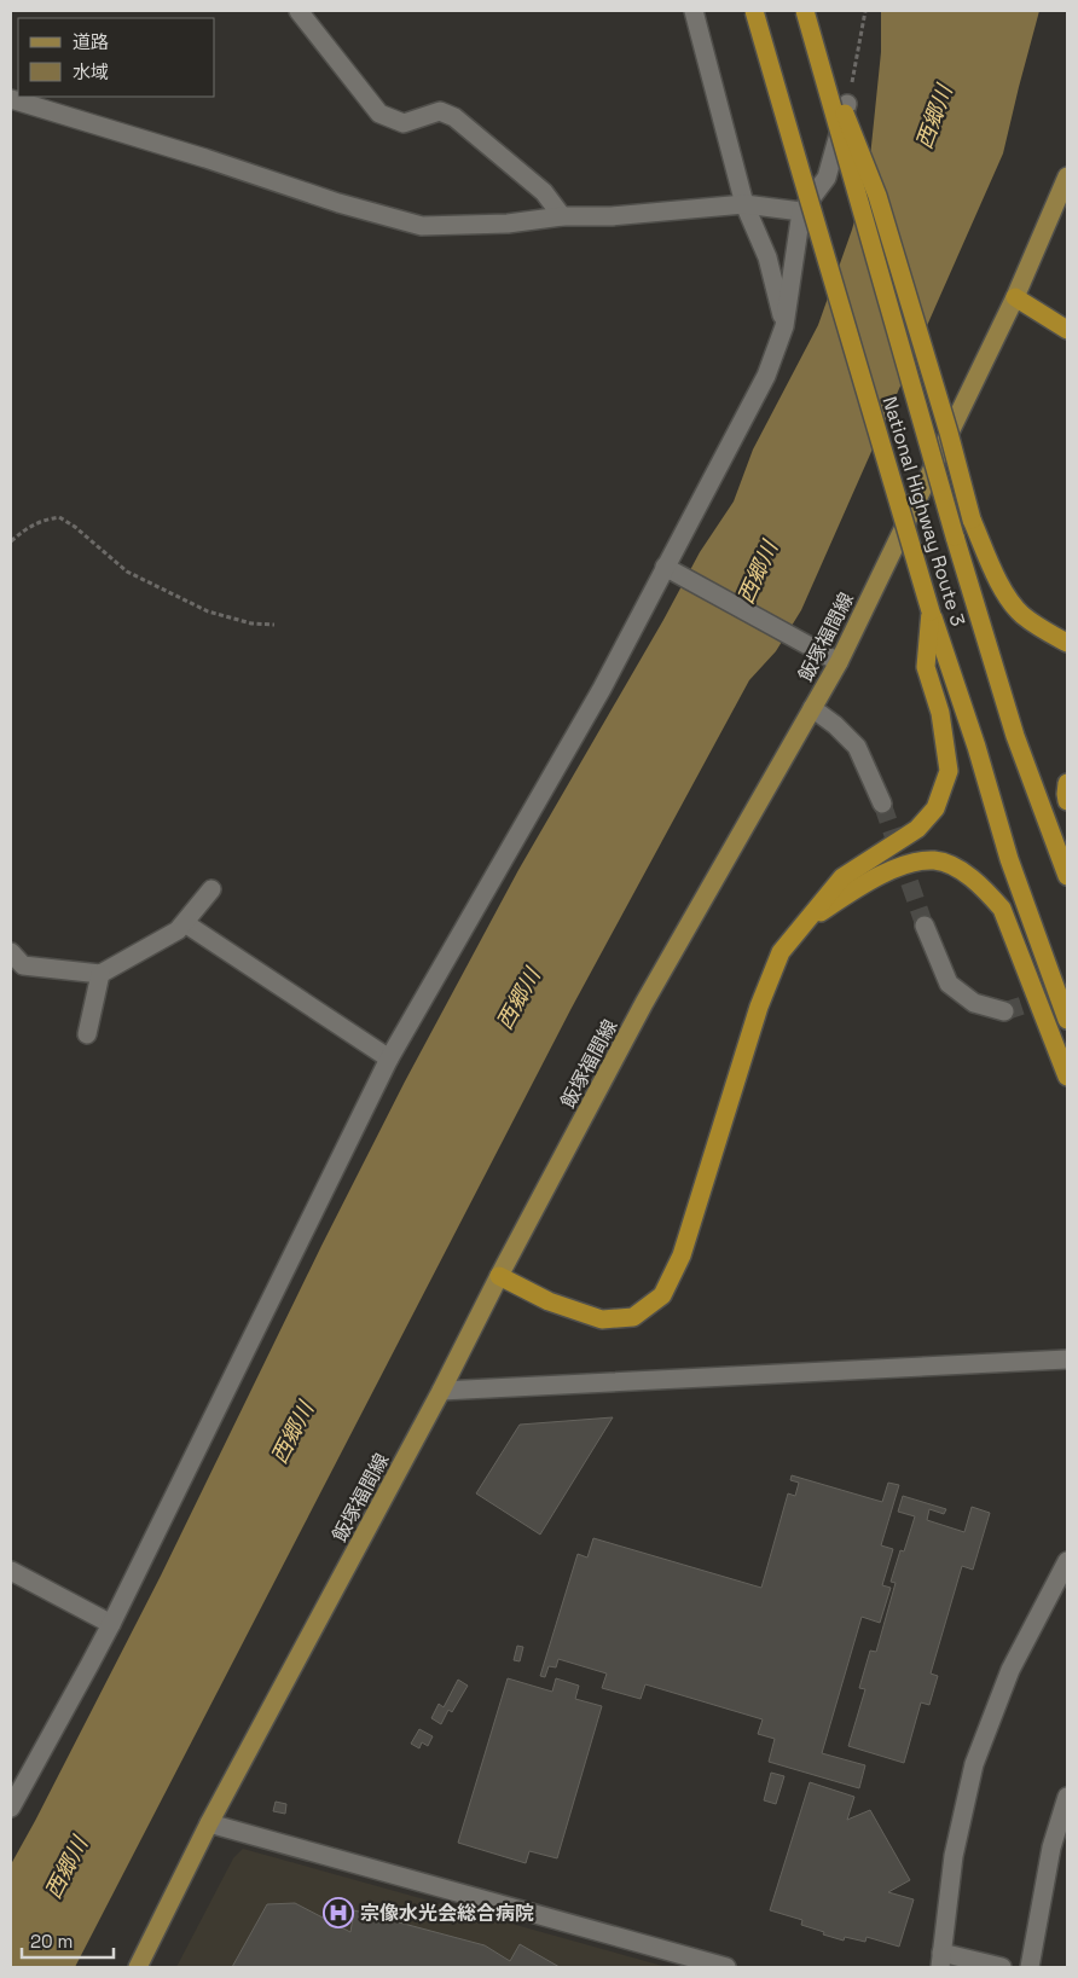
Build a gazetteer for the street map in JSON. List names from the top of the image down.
{
  "streets": {
    "highway": ["National Highway Route 3"],
    "main road": ["飯塚福間線"]
  },
  "water": ["西郷川"],
  "places": {
    "hospital": ["宗像水光会総合病院"]
  },
  "legend": ["道路", "水域"],
  "scale_bar": "20 m"
}
